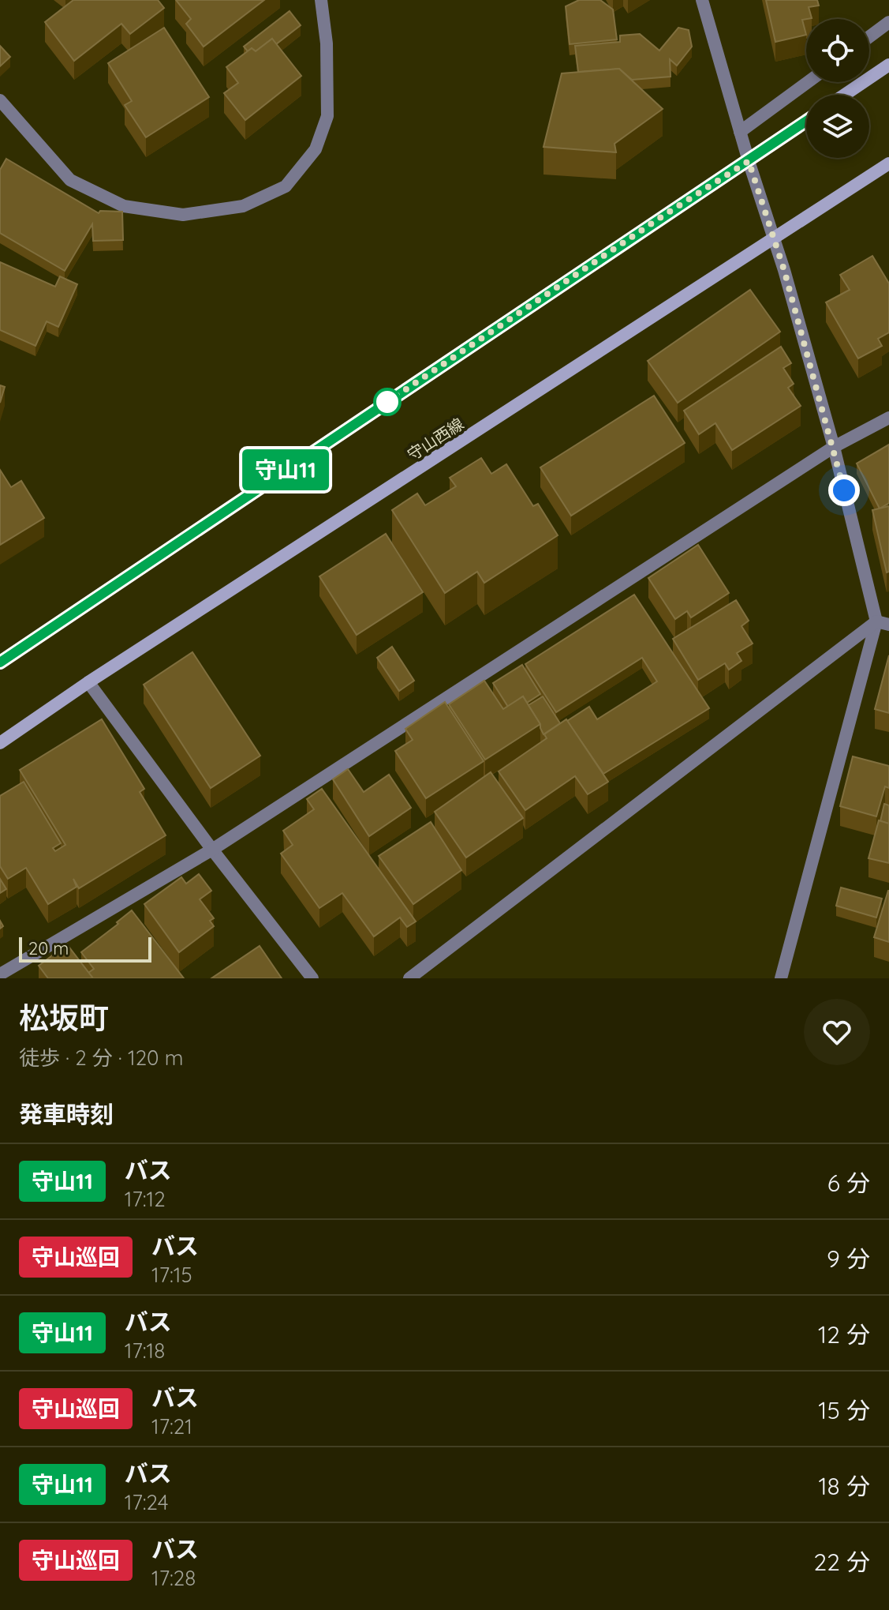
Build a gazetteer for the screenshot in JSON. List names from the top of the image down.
{
  "streets": {
    "main road": ["守山西線"]
  },
  "lines": ["bus line 守山11"],
  "scale_bar": "20 m",
  "page": {
    "on_map": "守山11",
    "scale": "20 m",
    "heading": [
      ["松坂町", "徒歩 · 2 分 · 120 m"],
      "発車時刻"
    ],
    "list": [
      {
        "mark": "守山11",
        "name": "バス",
        "note": "17:12",
        "value": "6 分"
      },
      {
        "mark": "守山巡回",
        "name": "バス",
        "note": "17:15",
        "value": "9 分"
      },
      {
        "mark": "守山11",
        "name": "バス",
        "note": "17:18",
        "value": "12 分"
      },
      {
        "mark": "守山巡回",
        "name": "バス",
        "note": "17:21",
        "value": "15 分"
      },
      {
        "mark": "守山11",
        "name": "バス",
        "note": "17:24",
        "value": "18 分"
      },
      {
        "mark": "守山巡回",
        "name": "バス",
        "note": "17:28",
        "value": "22 分"
      }
    ]
  }
}
